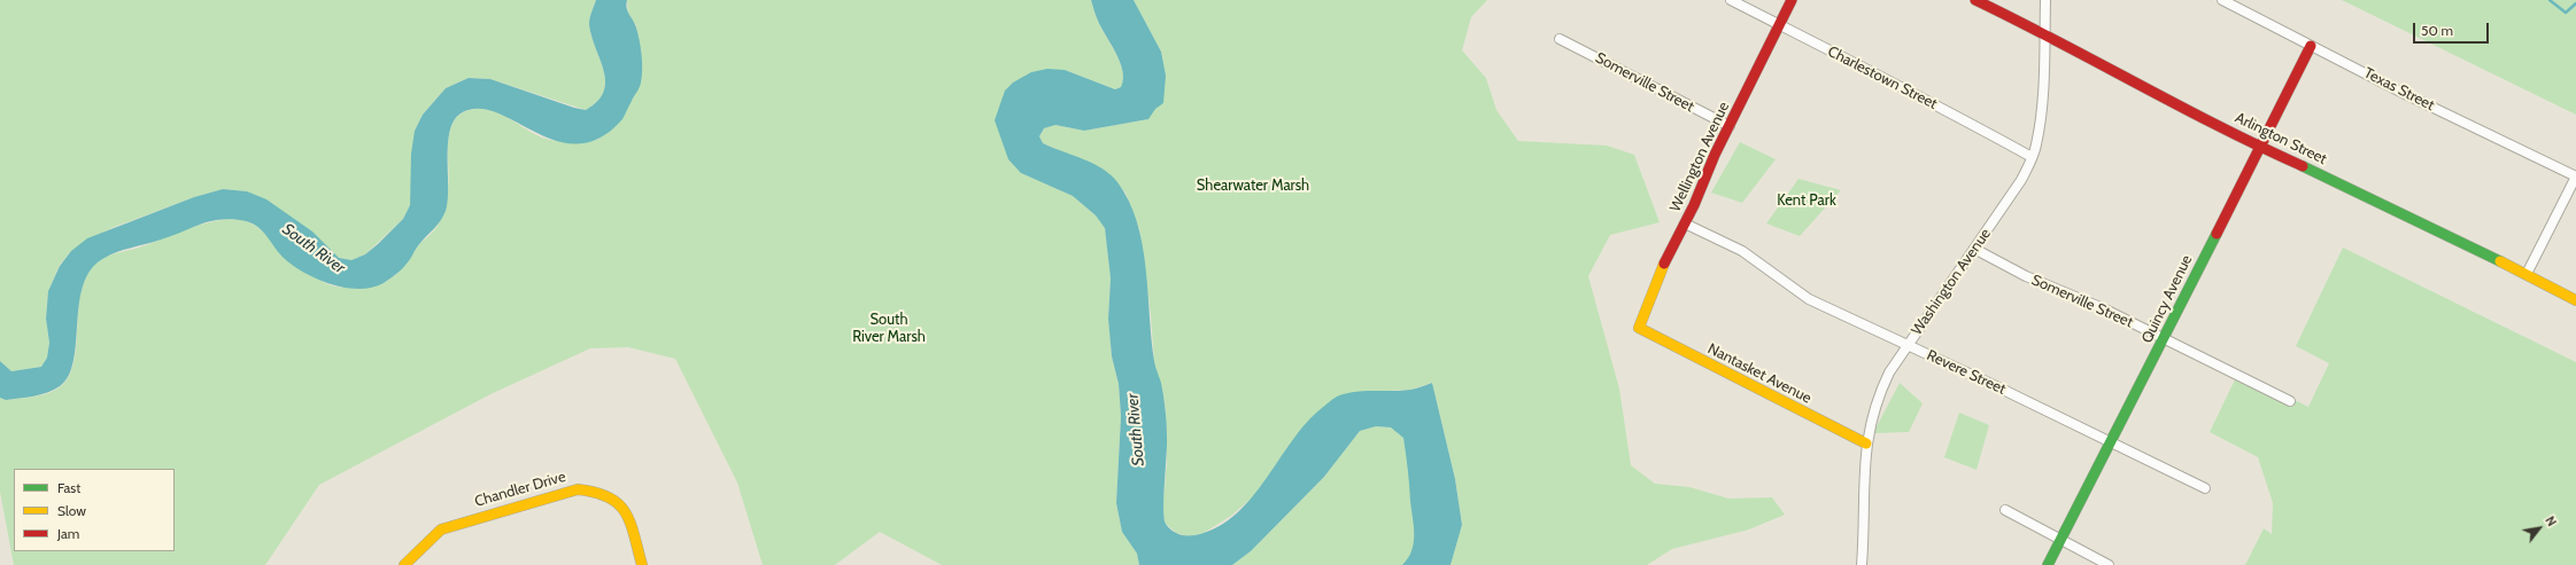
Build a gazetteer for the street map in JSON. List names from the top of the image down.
{
  "streets": {
    "street": [
      "Charlestown Street",
      "Somerville Street",
      "Texas Street",
      "Arlington Street",
      "Wellington Avenue",
      "Washington Avenue",
      "Quincy Avenue",
      "Revere Street",
      "Nantasket Avenue",
      "Chandler Drive"
    ]
  },
  "crossings": [
    ["Charlestown Street", "Wellington Avenue"],
    ["Charlestown Street", "Washington Avenue"],
    ["Somerville Street", "Wellington Avenue"],
    ["Somerville Street", "Washington Avenue"],
    ["Somerville Street", "Quincy Avenue"],
    ["Texas Street", "Quincy Avenue"],
    ["Arlington Street", "Washington Avenue"],
    ["Arlington Street", "Quincy Avenue"],
    ["Wellington Avenue", "Revere Street"],
    ["Wellington Avenue", "Nantasket Avenue"],
    ["Washington Avenue", "Revere Street"],
    ["Washington Avenue", "Nantasket Avenue"],
    ["Quincy Avenue", "Revere Street"]
  ],
  "water": ["South River"],
  "parks": ["Shearwater Marsh", "Kent Park", "South River Marsh"],
  "legend": ["Fast", "Slow", "Jam"],
  "scale_bar": "50 m",
  "north": "top right"
}
